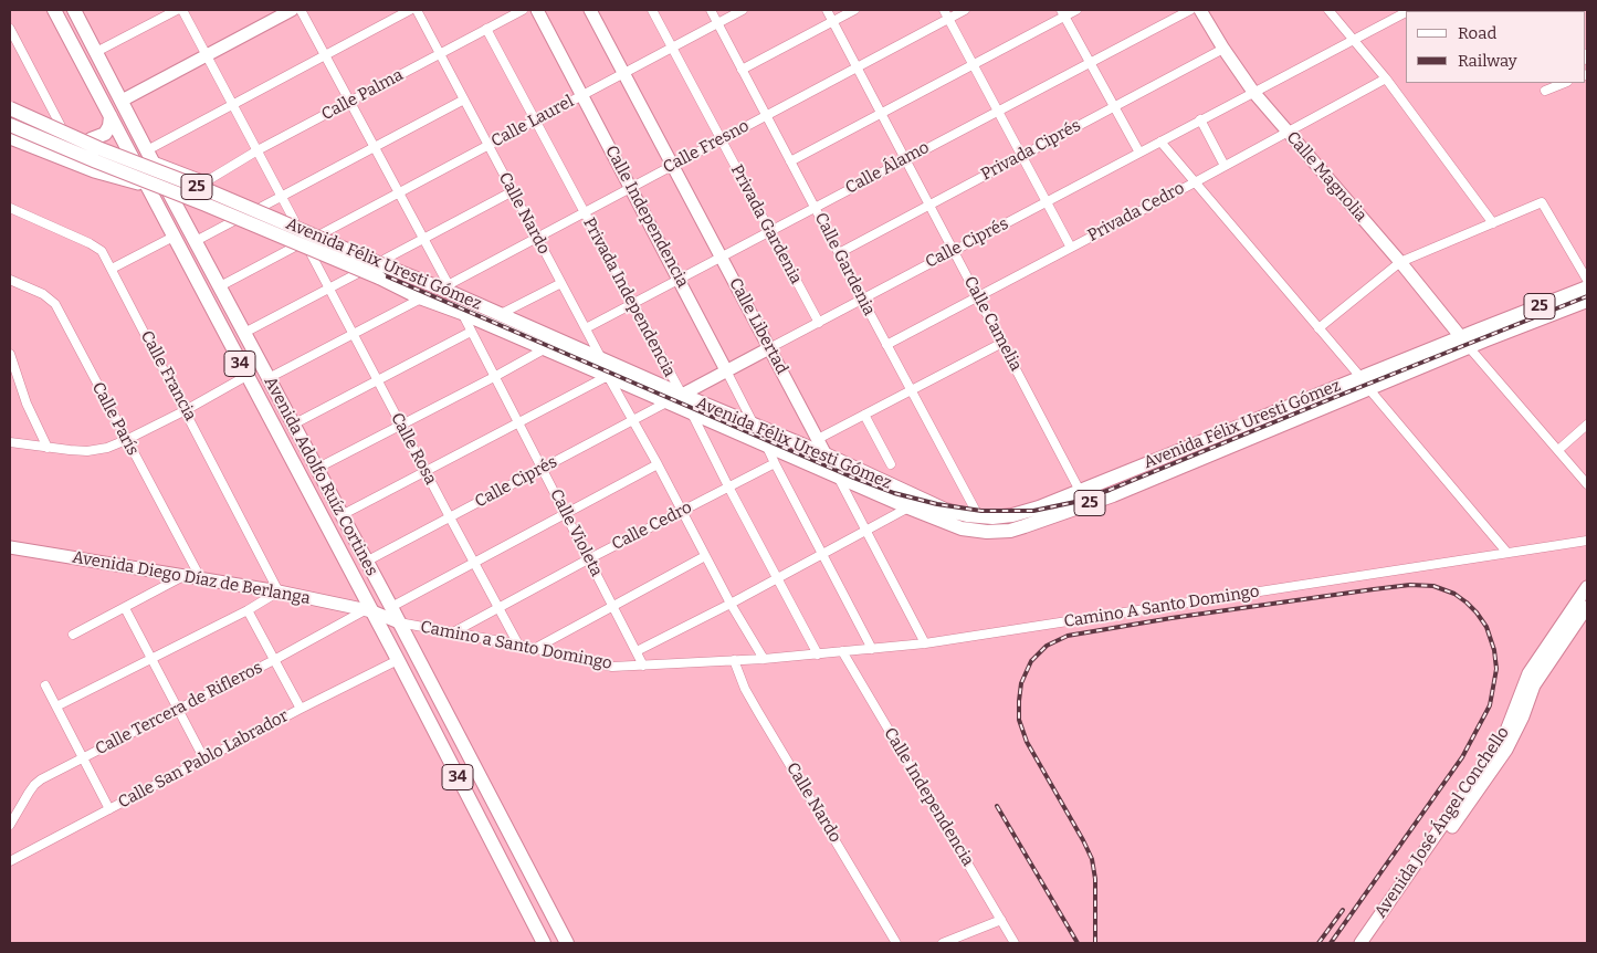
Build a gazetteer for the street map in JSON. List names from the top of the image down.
{
  "streets": {
    "main road": [
      "25",
      "Avenida Félix Uresti Gómez",
      "34",
      "Avenida Adolfo Ruíz Cortines"
    ],
    "street": [
      "Calle Palma",
      "Calle Laurel",
      "Calle Fresno",
      "Privada Ciprés",
      "Calle Álamo",
      "Calle Magnolia",
      "Privada Cedro",
      "Calle Nardo",
      "Calle Independencia",
      "Privada Gardenia",
      "Calle Ciprés",
      "Calle Gardenia",
      "Privada Independencia",
      "Calle Camelia",
      "Calle Libertad",
      "Calle Francia",
      "Calle París",
      "Calle Rosa",
      "Calle Cedro",
      "Calle Violeta",
      "Avenida Diego Díaz de Berlanga",
      "Camino A Santo Domingo",
      "Camino a Santo Domingo",
      "Calle Tercera de Rifleros",
      "Calle San Pablo Labrador",
      "Avenida José Ángel Conchello"
    ]
  },
  "crossings": [
    ["Calle Palma", "Calle Nardo"],
    ["Calle Palma", "Privada Independencia"],
    ["Calle Laurel", "Calle Nardo"],
    ["Calle Laurel", "Calle Independencia"],
    ["Calle Laurel", "Privada Gardenia"],
    ["Calle Laurel", "Calle Gardenia"],
    ["Calle Laurel", "Privada Independencia"],
    ["Calle Laurel", "Calle Libertad"],
    ["Calle Fresno", "Calle Nardo"],
    ["Calle Fresno", "Calle Independencia"],
    ["Calle Fresno", "Privada Gardenia"],
    ["Calle Fresno", "Avenida Félix Uresti Gómez"],
    ["Calle Fresno", "Calle Gardenia"],
    ["Calle Fresno", "Privada Independencia"],
    ["Calle Fresno", "Calle Camelia"],
    ["Calle Fresno", "Calle Libertad"],
    ["Privada Ciprés", "Calle Magnolia"],
    ["Privada Ciprés", "Calle Gardenia"],
    ["Privada Ciprés", "Calle Camelia"],
    ["Calle Álamo", "Calle Nardo"],
    ["Calle Álamo", "Calle Independencia"],
    ["Calle Álamo", "Privada Gardenia"],
    ["Calle Álamo", "Calle Gardenia"],
    ["Calle Álamo", "Privada Independencia"],
    ["Calle Álamo", "Calle Camelia"],
    ["Calle Álamo", "Calle Libertad"],
    ["Calle Magnolia", "Privada Cedro"],
    ["Calle Magnolia", "Calle Ciprés"],
    ["Calle Magnolia", "Avenida Félix Uresti Gómez"],
    ["25", "Avenida Félix Uresti Gómez"],
    ["Privada Cedro", "Calle Gardenia"],
    ["Privada Cedro", "Calle Camelia"],
    ["Calle Nardo", "Avenida Félix Uresti Gómez"],
    ["Calle Nardo", "Camino A Santo Domingo"],
    ["Calle Nardo", "Camino a Santo Domingo"],
    ["Calle Independencia", "Calle Ciprés"],
    ["Calle Independencia", "Avenida Félix Uresti Gómez"],
    ["Calle Independencia", "Camino A Santo Domingo"],
    ["Privada Gardenia", "Calle Ciprés"],
    ["Calle Ciprés", "Avenida Félix Uresti Gómez"],
    ["Calle Ciprés", "Calle Gardenia"],
    ["Calle Ciprés", "Privada Independencia"],
    ["Calle Ciprés", "Calle Camelia"],
    ["Calle Ciprés", "Calle Libertad"],
    ["Calle Ciprés", "Calle Rosa"],
    ["Calle Ciprés", "Avenida Adolfo Ruíz Cortines"],
    ["Calle Ciprés", "Calle Violeta"],
    ["Avenida Félix Uresti Gómez", "Calle Gardenia"],
    ["Avenida Félix Uresti Gómez", "Privada Independencia"],
    ["Avenida Félix Uresti Gómez", "Calle Camelia"],
    ["Avenida Félix Uresti Gómez", "Calle Libertad"],
    ["Avenida Félix Uresti Gómez", "Calle Violeta"],
    ["Privada Independencia", "Calle Cedro"],
    ["Privada Independencia", "Camino A Santo Domingo"],
    ["Calle Libertad", "Camino A Santo Domingo"],
    ["Calle Francia", "Avenida Diego Díaz de Berlanga"],
    ["Calle París", "Avenida Diego Díaz de Berlanga"],
    ["Calle Rosa", "Calle Cedro"],
    ["Calle Rosa", "Camino a Santo Domingo"],
    ["Avenida Adolfo Ruíz Cortines", "Avenida Diego Díaz de Berlanga"],
    ["Avenida Adolfo Ruíz Cortines", "Camino a Santo Domingo"],
    ["Avenida Adolfo Ruíz Cortines", "Calle Tercera de Rifleros"],
    ["Avenida Adolfo Ruíz Cortines", "Calle San Pablo Labrador"],
    ["Calle Cedro", "Calle Violeta"],
    ["Calle Cedro", "Camino a Santo Domingo"],
    ["Calle Violeta", "Camino a Santo Domingo"],
    ["Avenida Diego Díaz de Berlanga", "Camino a Santo Domingo"],
    ["Avenida Diego Díaz de Berlanga", "Calle Tercera de Rifleros"],
    ["Camino A Santo Domingo", "Camino a Santo Domingo"]
  ],
  "legend": ["Road", "Railway"]
}
